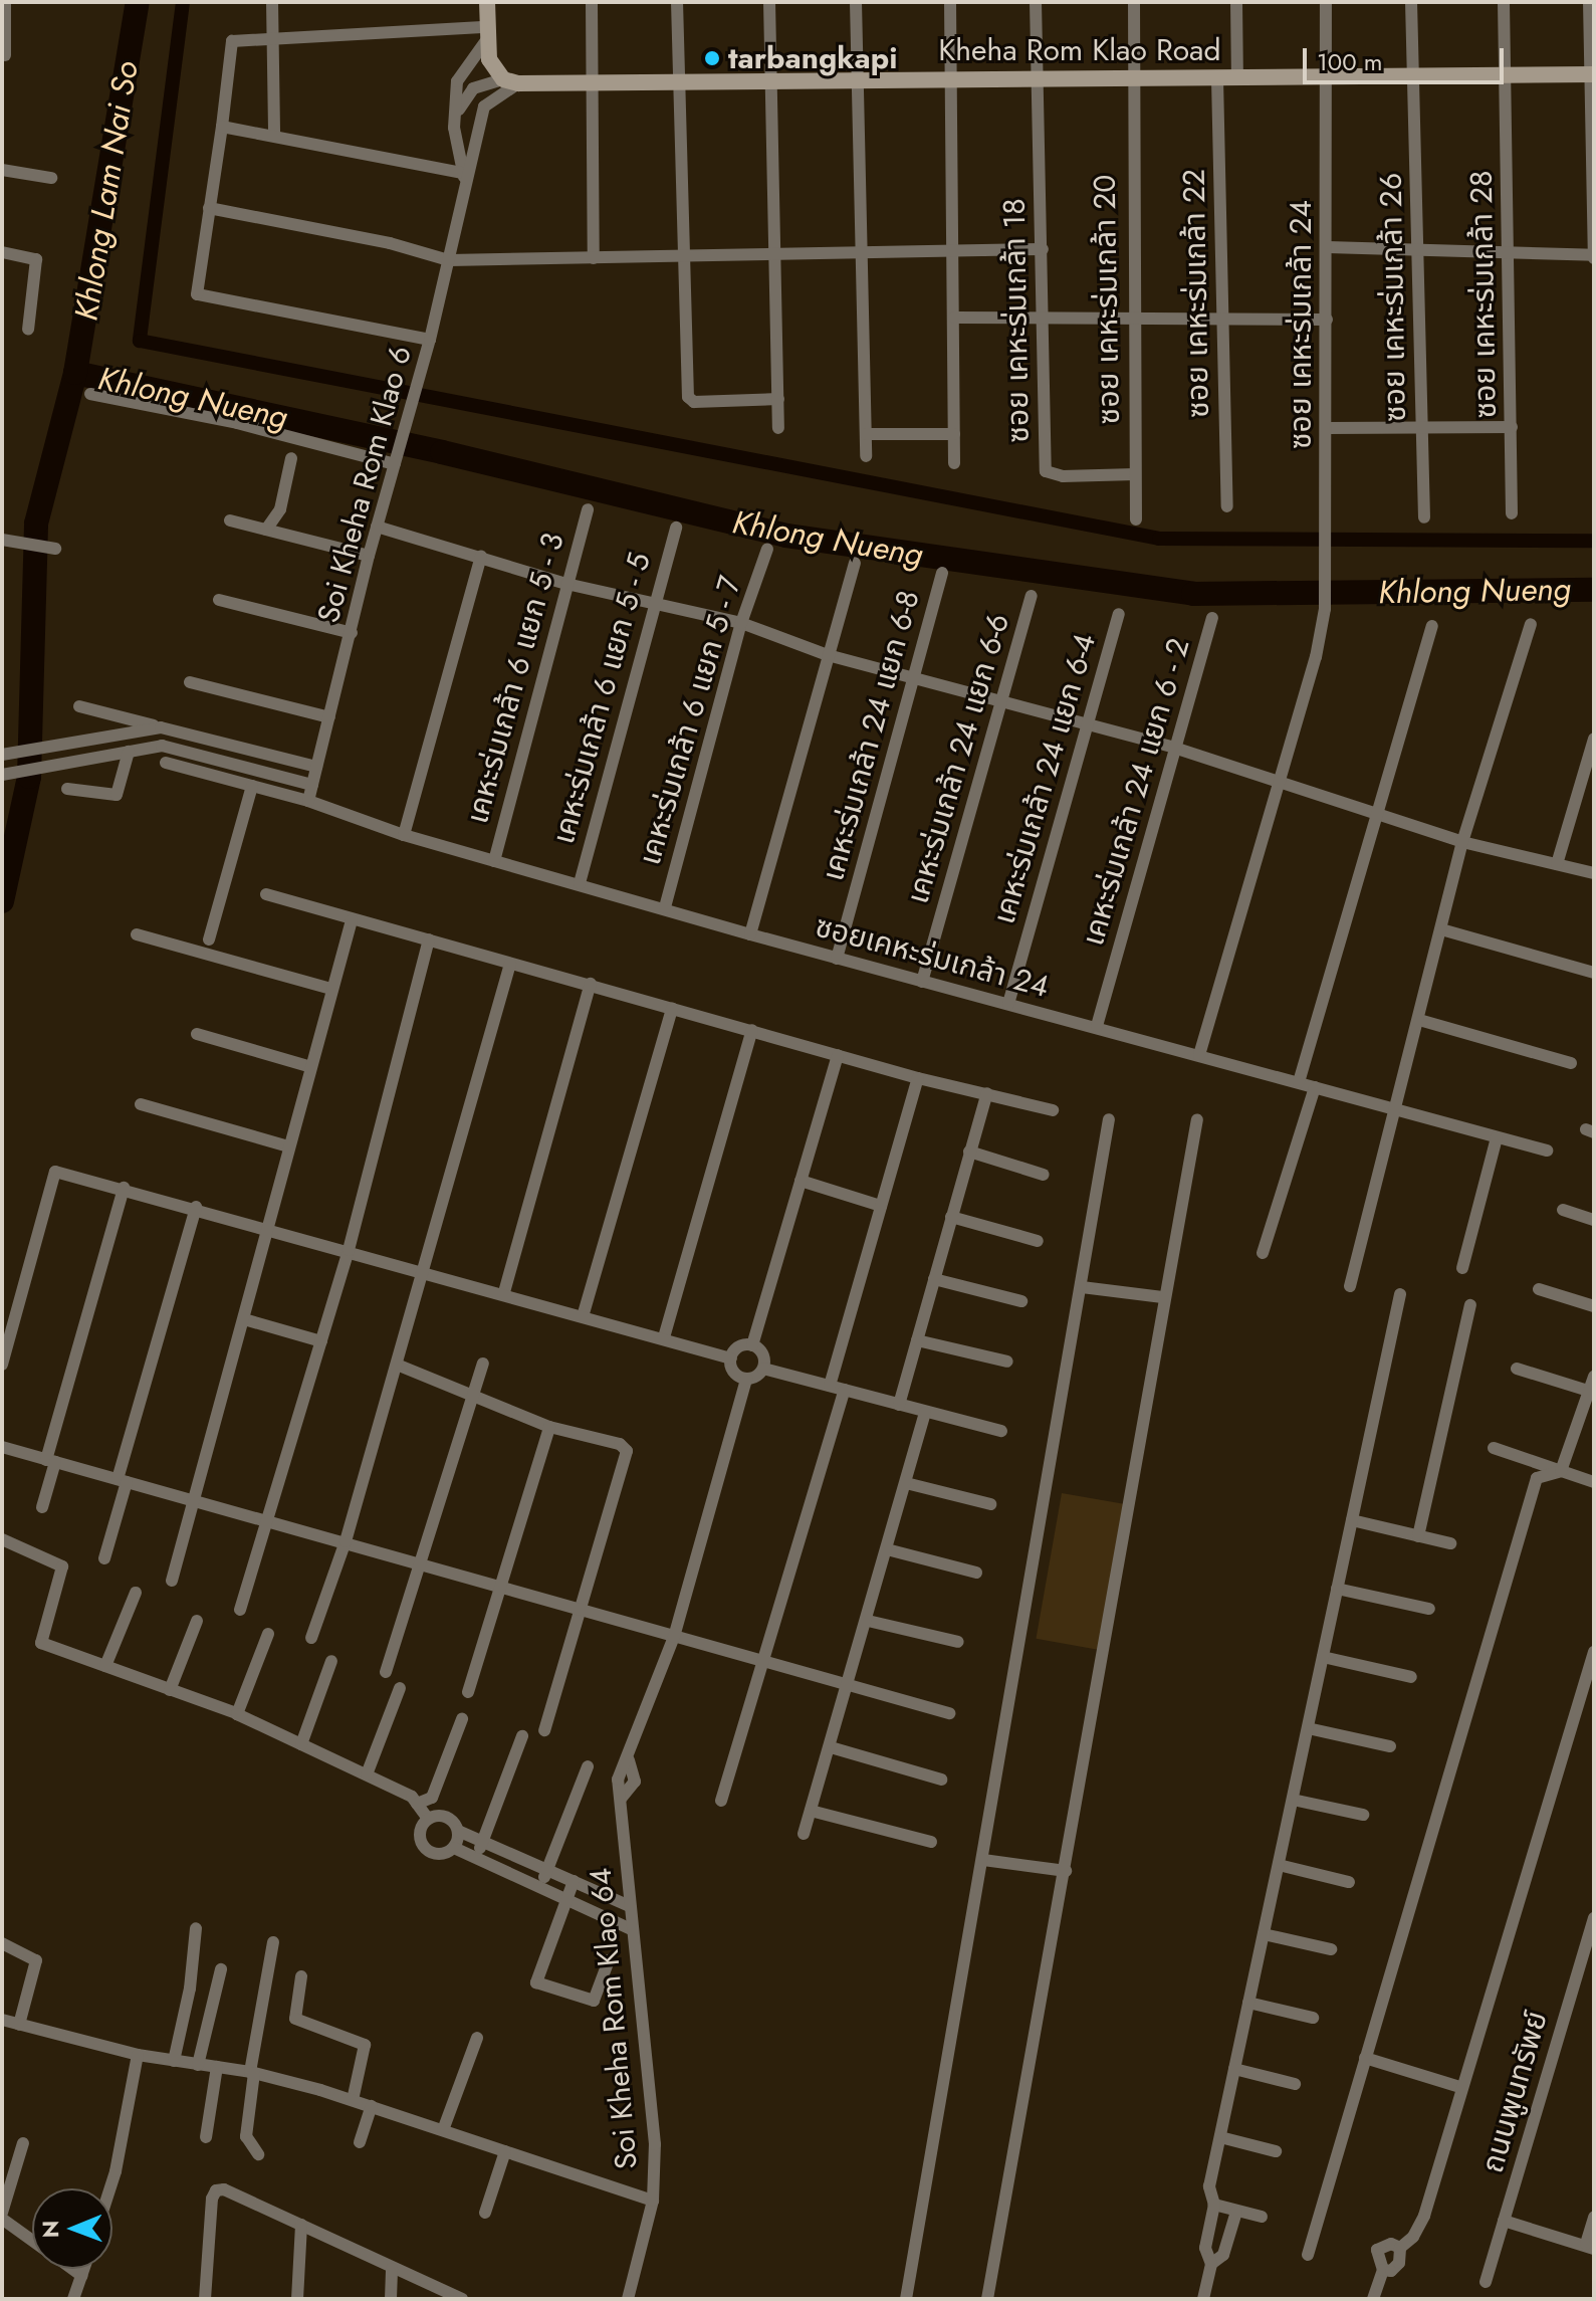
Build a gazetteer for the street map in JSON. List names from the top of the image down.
{
  "streets": {
    "street": [
      "Kheha Rom Klao Road",
      "ซอย เคหะร่มเกล้า 22",
      "ซอย เคหะร่มเกล้า 28",
      "ซอย เคหะร่มเกล้า 26",
      "ซอย เคหะร่มเกล้า 20",
      "ซอย เคหะร่มเกล้า 18",
      "ซอย เคหะร่มเกล้า 24",
      "Soi Kheha Rom Klao 6",
      "เคหะร่มเกล้า 6 แยก 5 - 3",
      "เคหะร่มเกล้า 6 แยก 5 - 5",
      "เคหะร่มเกล้า 6 แยก 5 - 7",
      "เคหะร่มเกล้า 24 แยก 6-8",
      "เคหะร่มเกล้า 24 แยก 6-6",
      "เคหะร่มเกล้า 24 แยก 6-4",
      "เคหะร่มเกล้า 24 แยก 6 - 2",
      "ซอยเคหะร่มเกล้า 24",
      "Soi Kheha Rom Klao 64",
      "ถนนพูนทรัพย์"
    ]
  },
  "crossings": [
    ["Kheha Rom Klao Road", "ซอย เคหะร่มเกล้า 22"],
    ["Kheha Rom Klao Road", "ซอย เคหะร่มเกล้า 28"],
    ["Kheha Rom Klao Road", "ซอย เคหะร่มเกล้า 26"],
    ["Kheha Rom Klao Road", "ซอย เคหะร่มเกล้า 20"],
    ["Kheha Rom Klao Road", "ซอย เคหะร่มเกล้า 18"],
    ["Kheha Rom Klao Road", "ซอย เคหะร่มเกล้า 24"],
    ["Kheha Rom Klao Road", "Soi Kheha Rom Klao 6"],
    ["ซอย เคหะร่มเกล้า 20", "ซอย เคหะร่มเกล้า 18"],
    ["ซอย เคหะร่มเกล้า 24", "ซอยเคหะร่มเกล้า 24"],
    ["Soi Kheha Rom Klao 6", "ซอยเคหะร่มเกล้า 24"],
    ["เคหะร่มเกล้า 6 แยก 5 - 3", "ซอยเคหะร่มเกล้า 24"],
    ["เคหะร่มเกล้า 6 แยก 5 - 5", "ซอยเคหะร่มเกล้า 24"],
    ["เคหะร่มเกล้า 6 แยก 5 - 7", "ซอยเคหะร่มเกล้า 24"],
    ["เคหะร่มเกล้า 24 แยก 6-8", "ซอยเคหะร่มเกล้า 24"],
    ["เคหะร่มเกล้า 24 แยก 6-6", "ซอยเคหะร่มเกล้า 24"],
    ["เคหะร่มเกล้า 24 แยก 6-4", "ซอยเคหะร่มเกล้า 24"],
    ["เคหะร่มเกล้า 24 แยก 6 - 2", "ซอยเคหะร่มเกล้า 24"]
  ],
  "water": ["Khlong Lam Nai So", "Khlong Nueng"],
  "places": ["tarbangkapi"],
  "scale_bar": "100 m",
  "north": "left"
}
